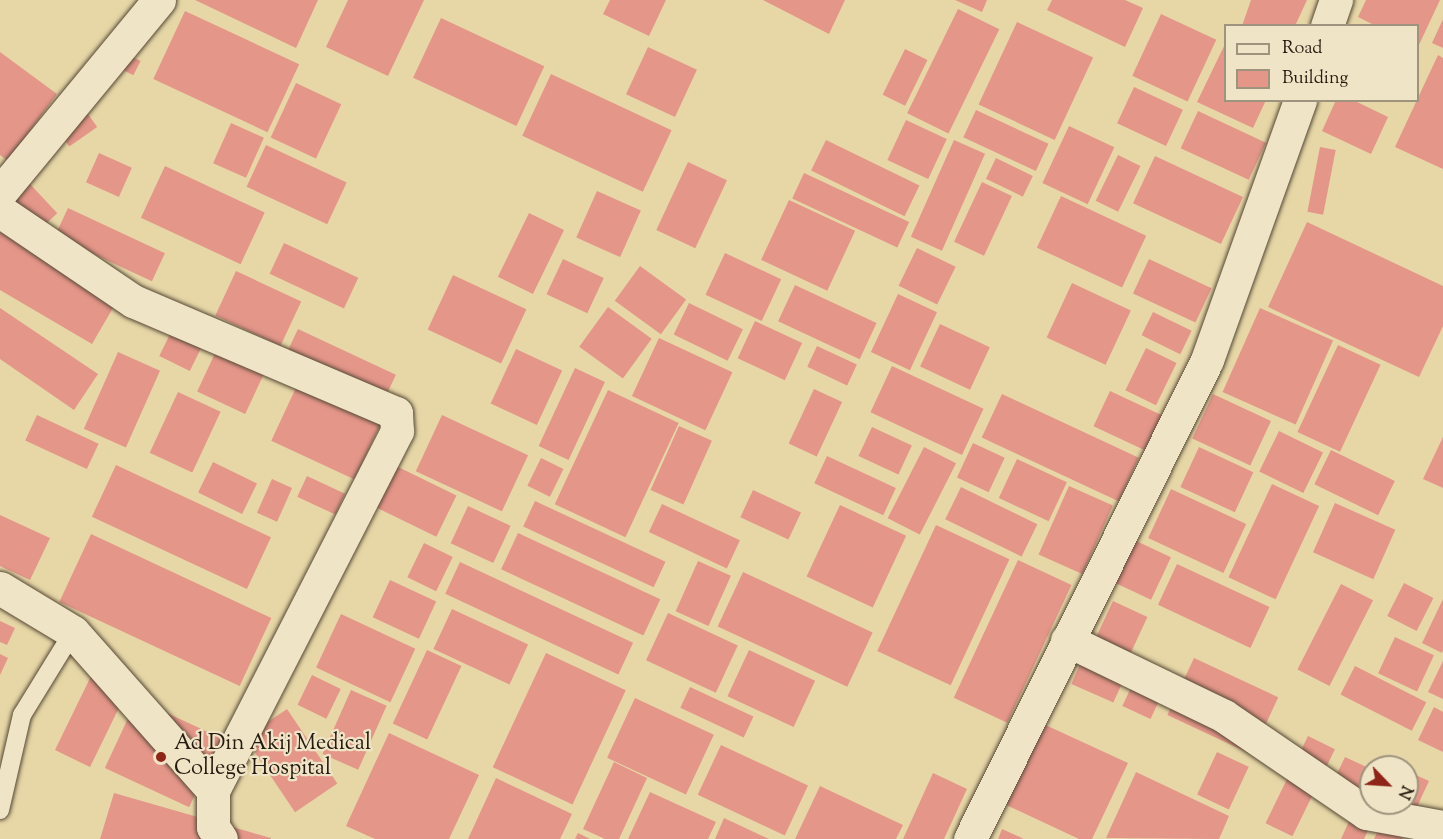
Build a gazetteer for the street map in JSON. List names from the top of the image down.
{
  "places": ["Ad Din Akij Medical College Hospital"],
  "legend": ["Road", "Building"],
  "north": "bottom right"
}
